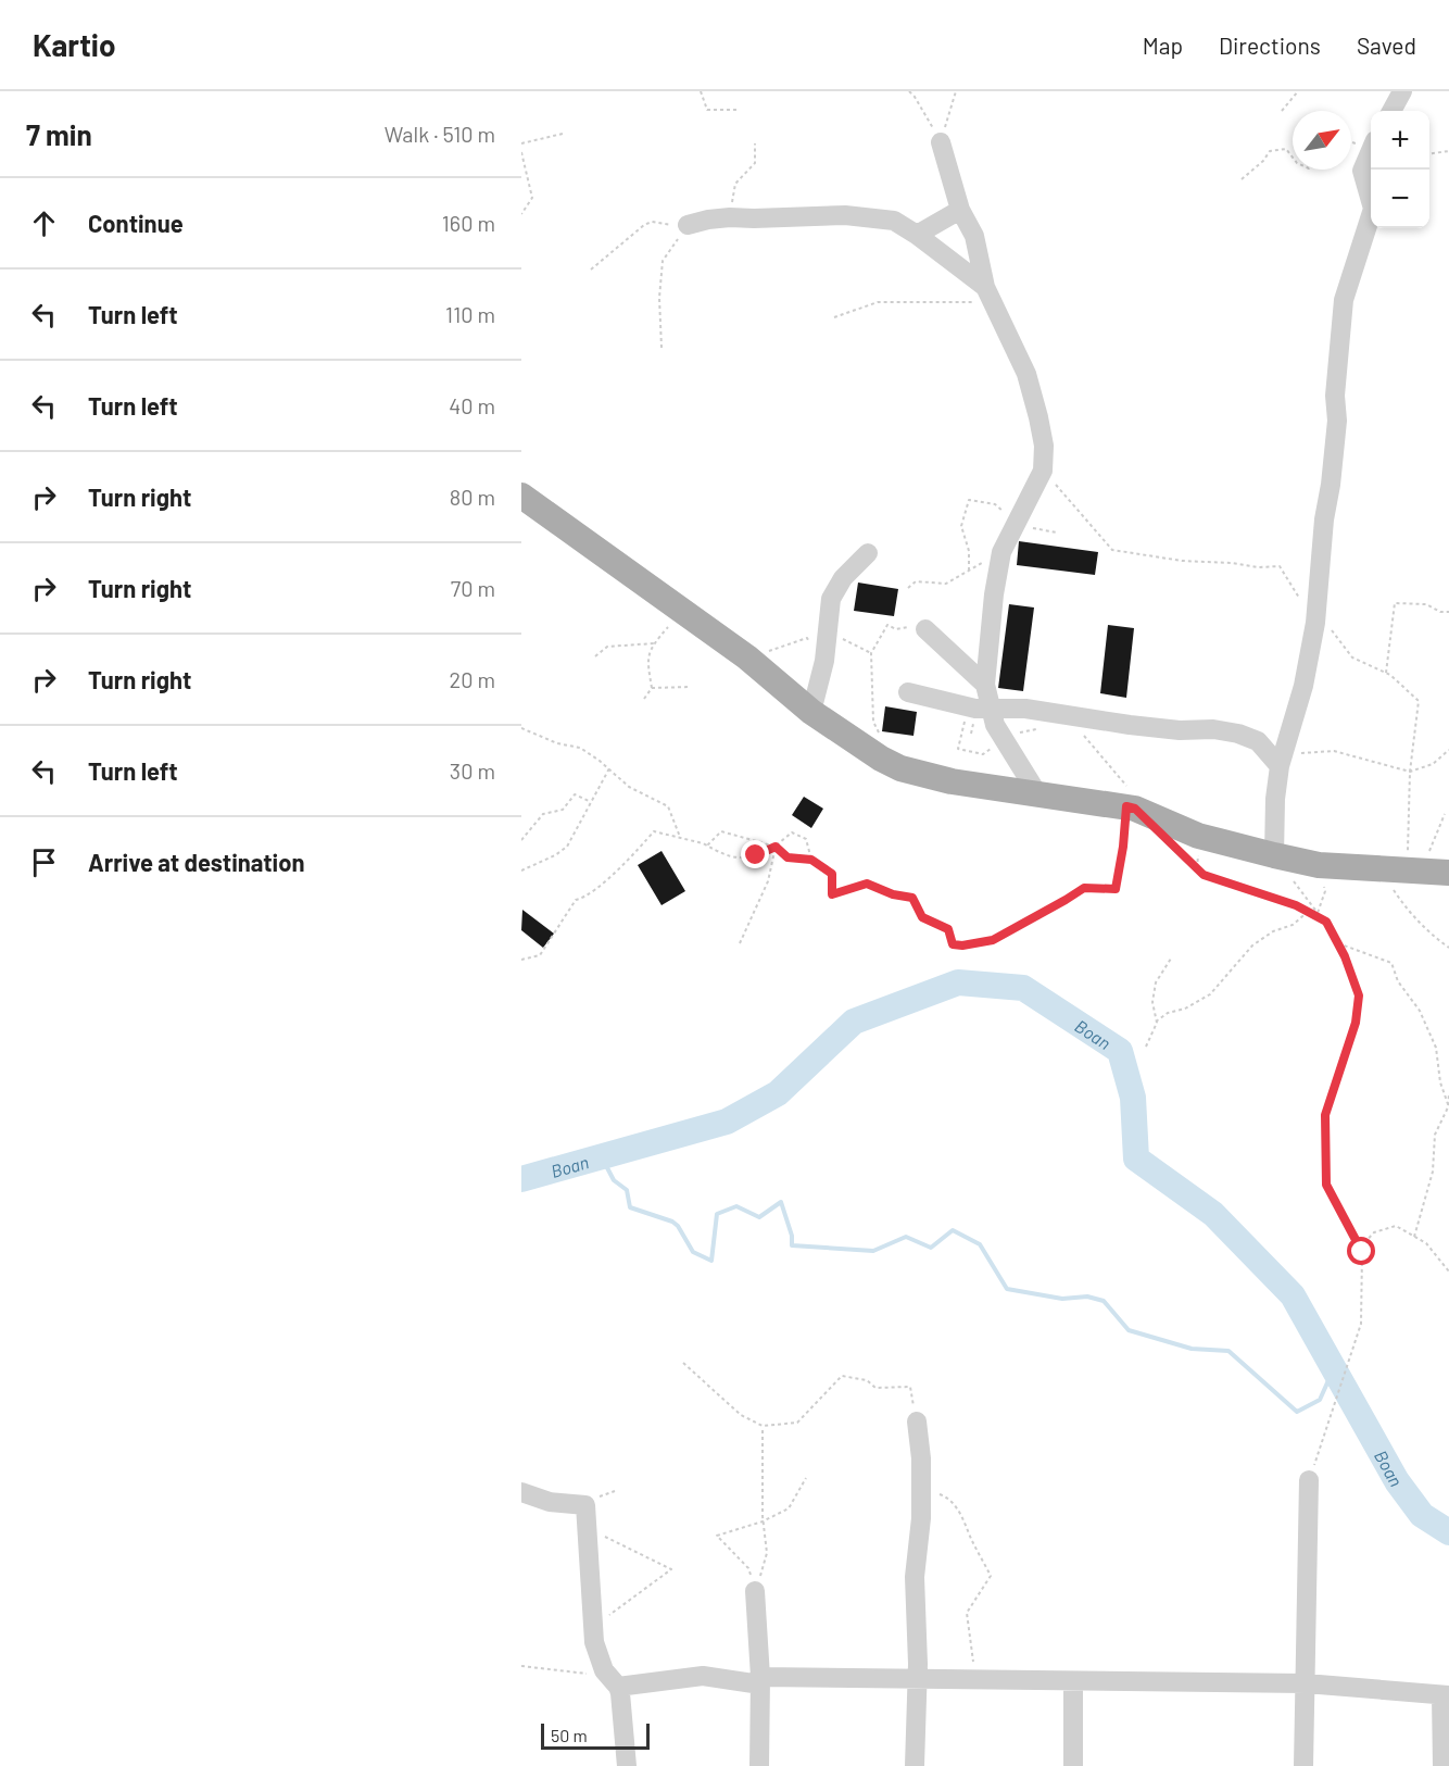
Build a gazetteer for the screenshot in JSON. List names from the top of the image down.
{
  "water": ["Boan"],
  "scale_bar": "50 m",
  "north": "top right",
  "page": {
    "header": "Kartio",
    "nav": ["Map", "Directions", "Saved"],
    "heading": ["7 min", "Walk · 510 m"],
    "map_buttons": ["+", "−"],
    "list": [
      ["Continue", "160 m"],
      ["Turn left", "110 m"],
      ["Turn left", "40 m"],
      ["Turn right", "80 m"],
      ["Turn right", "70 m"],
      ["Turn right", "20 m"],
      ["Turn left", "30 m"],
      "Arrive at destination"
    ],
    "scale": "50 m"
  }
}
